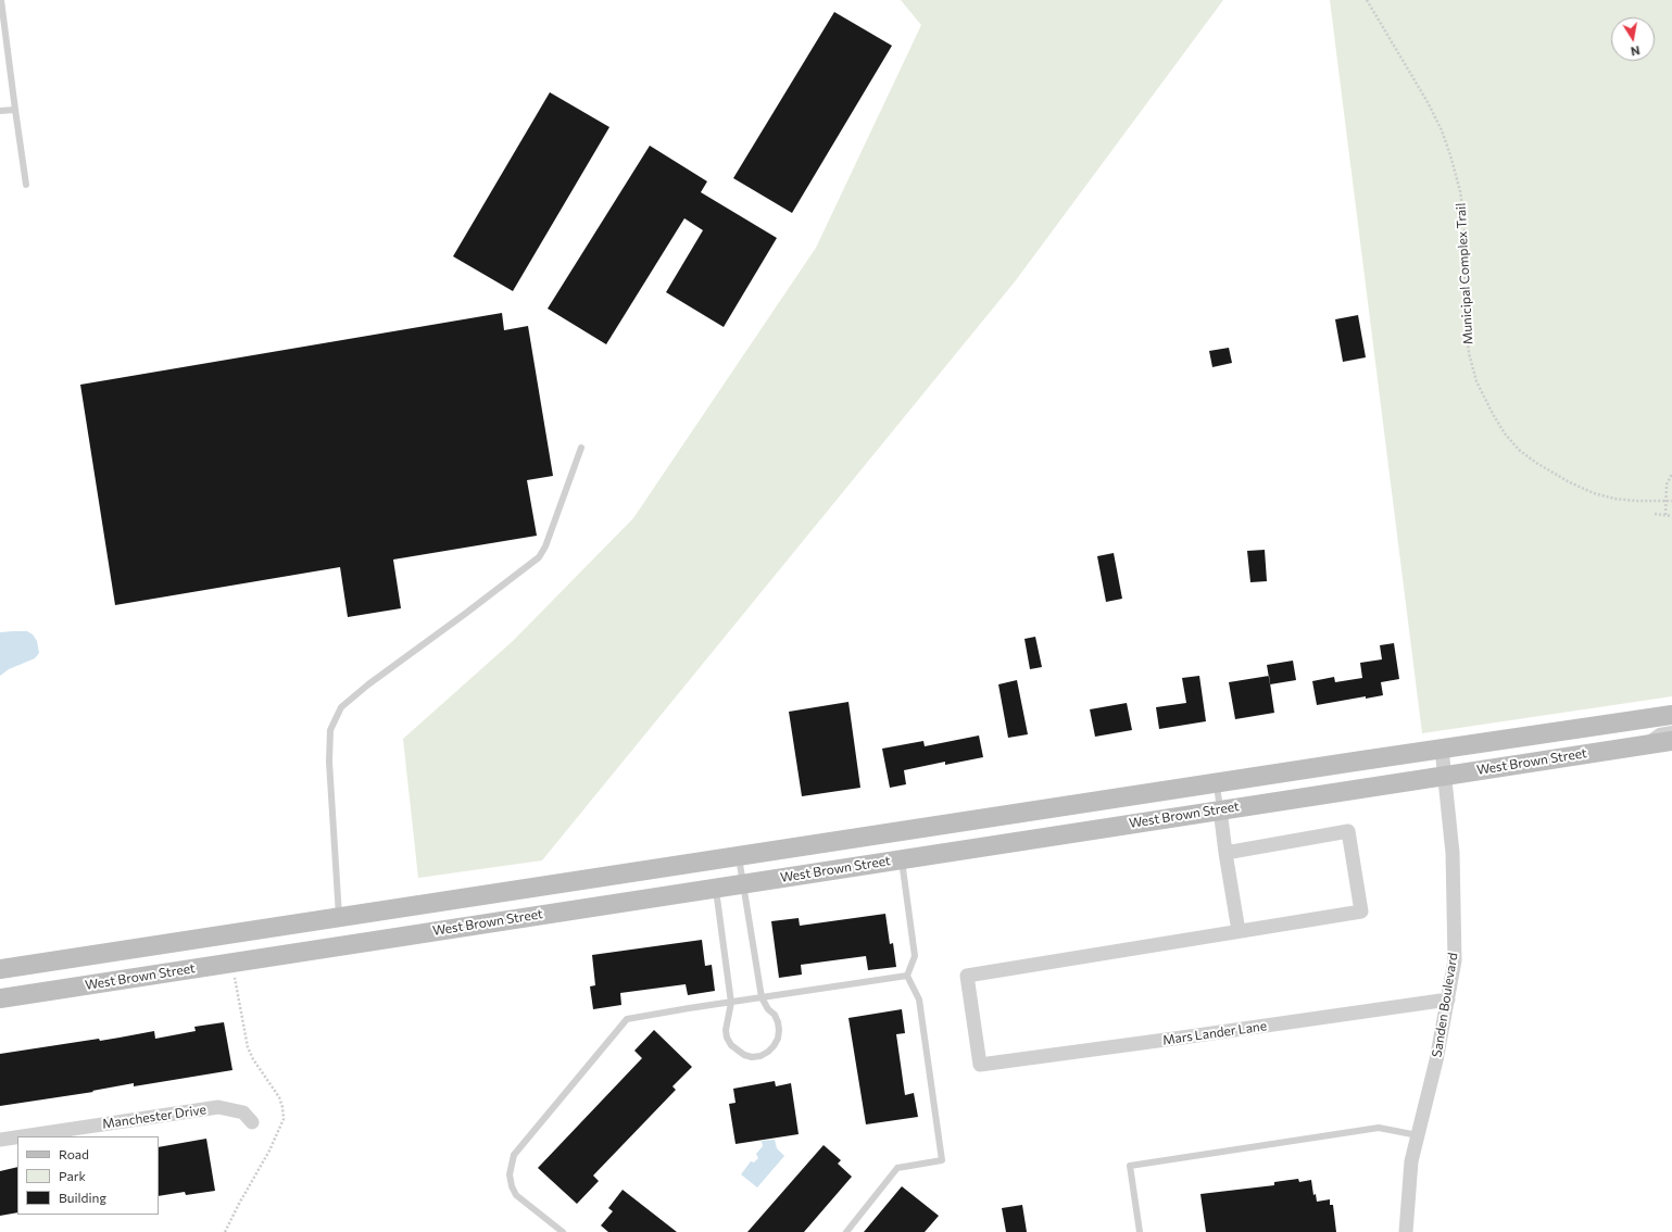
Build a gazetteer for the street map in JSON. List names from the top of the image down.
{
  "streets": {
    "main road": ["West Brown Street"],
    "street": ["Sanden Boulevard", "Mars Lander Lane", "Manchester Drive"],
    "path": ["Municipal Complex Trail"]
  },
  "crossings": [
    ["West Brown Street", "Sanden Boulevard"],
    ["Sanden Boulevard", "Mars Lander Lane"]
  ],
  "legend": ["Road", "Park", "Building"],
  "north": "bottom"
}
